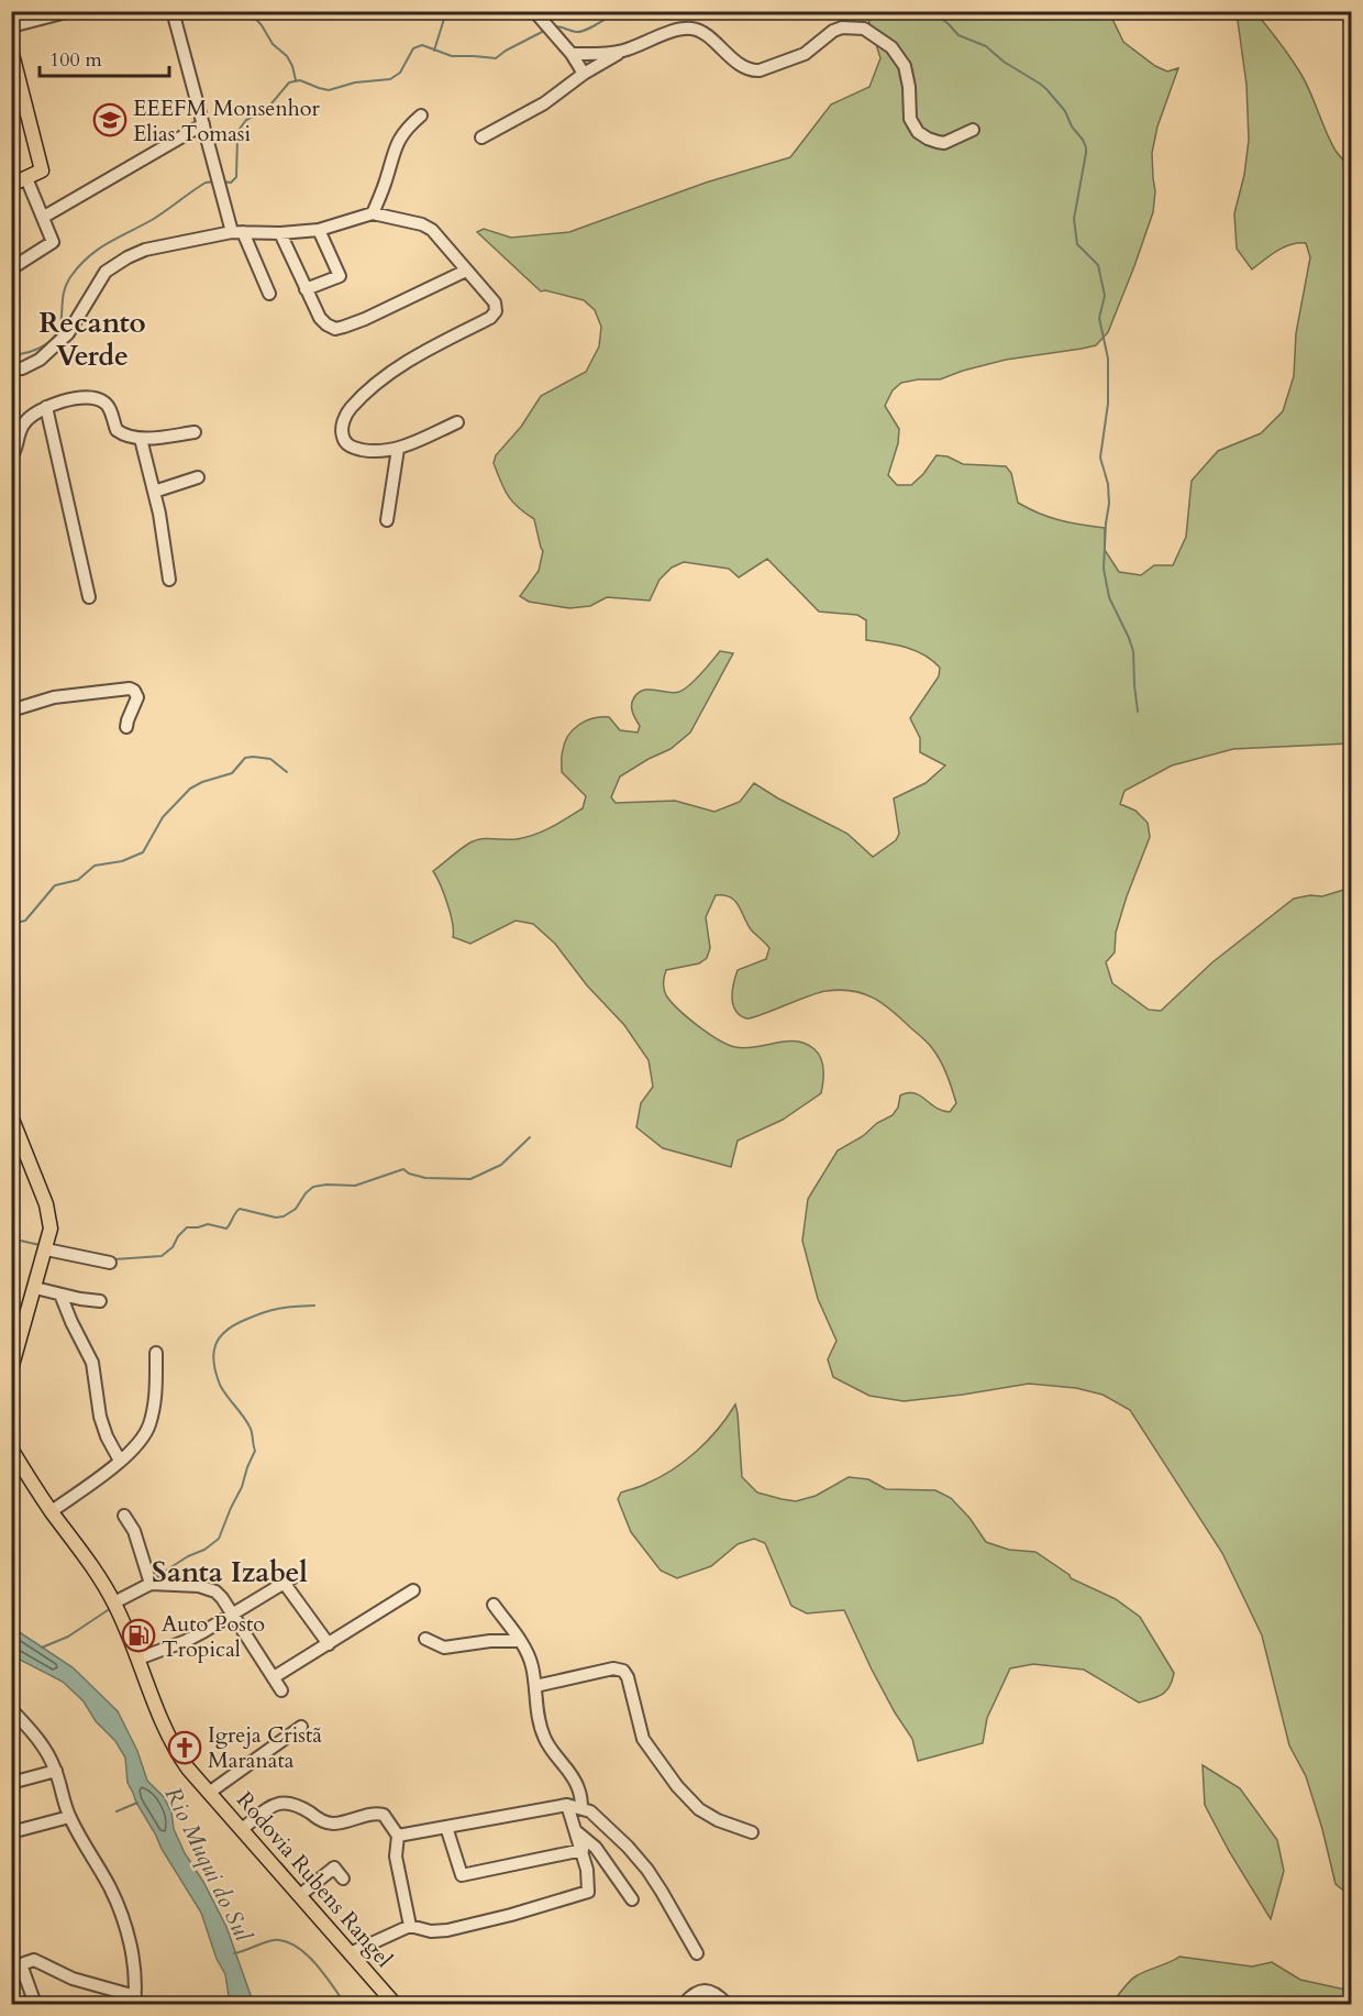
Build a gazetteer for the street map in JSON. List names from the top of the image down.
{
  "streets": {
    "main road": ["Rodovia Rubens Rangel"]
  },
  "districts": ["Recanto Verde", "Santa Izabel"],
  "water": ["Rio Muqui do Sul"],
  "places": {
    "school or university": ["EEEFM Monsenhor Elias Tomasi"],
    "fuel station": ["Auto Posto Tropical"],
    "church": ["Igreja Cristã Maranata"]
  },
  "scale_bar": "100 m"
}
